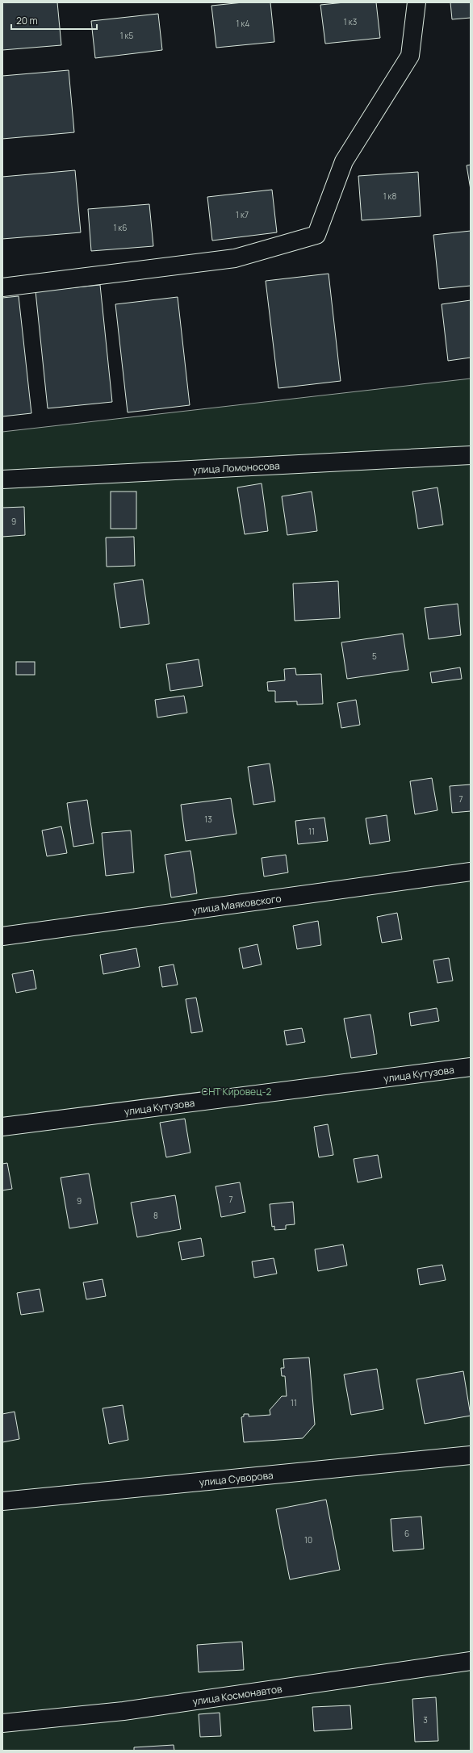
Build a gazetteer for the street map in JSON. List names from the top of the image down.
{
  "streets": {
    "street": [
      "улица Ломоносова",
      "улица Маяковского",
      "улица Кутузова",
      "улица Суворова",
      "улица Космонавтов"
    ]
  },
  "parks": ["СНТ Кировец-2"],
  "house_numbers": [
    "1 к3",
    "1 к4",
    "1 к5",
    "1 к8",
    "1 к7",
    "1 к6",
    "9",
    "5",
    "7",
    "13",
    "11",
    "7",
    "9",
    "8",
    "11",
    "6",
    "10",
    "3"
  ],
  "scale_bar": "20 m"
}
